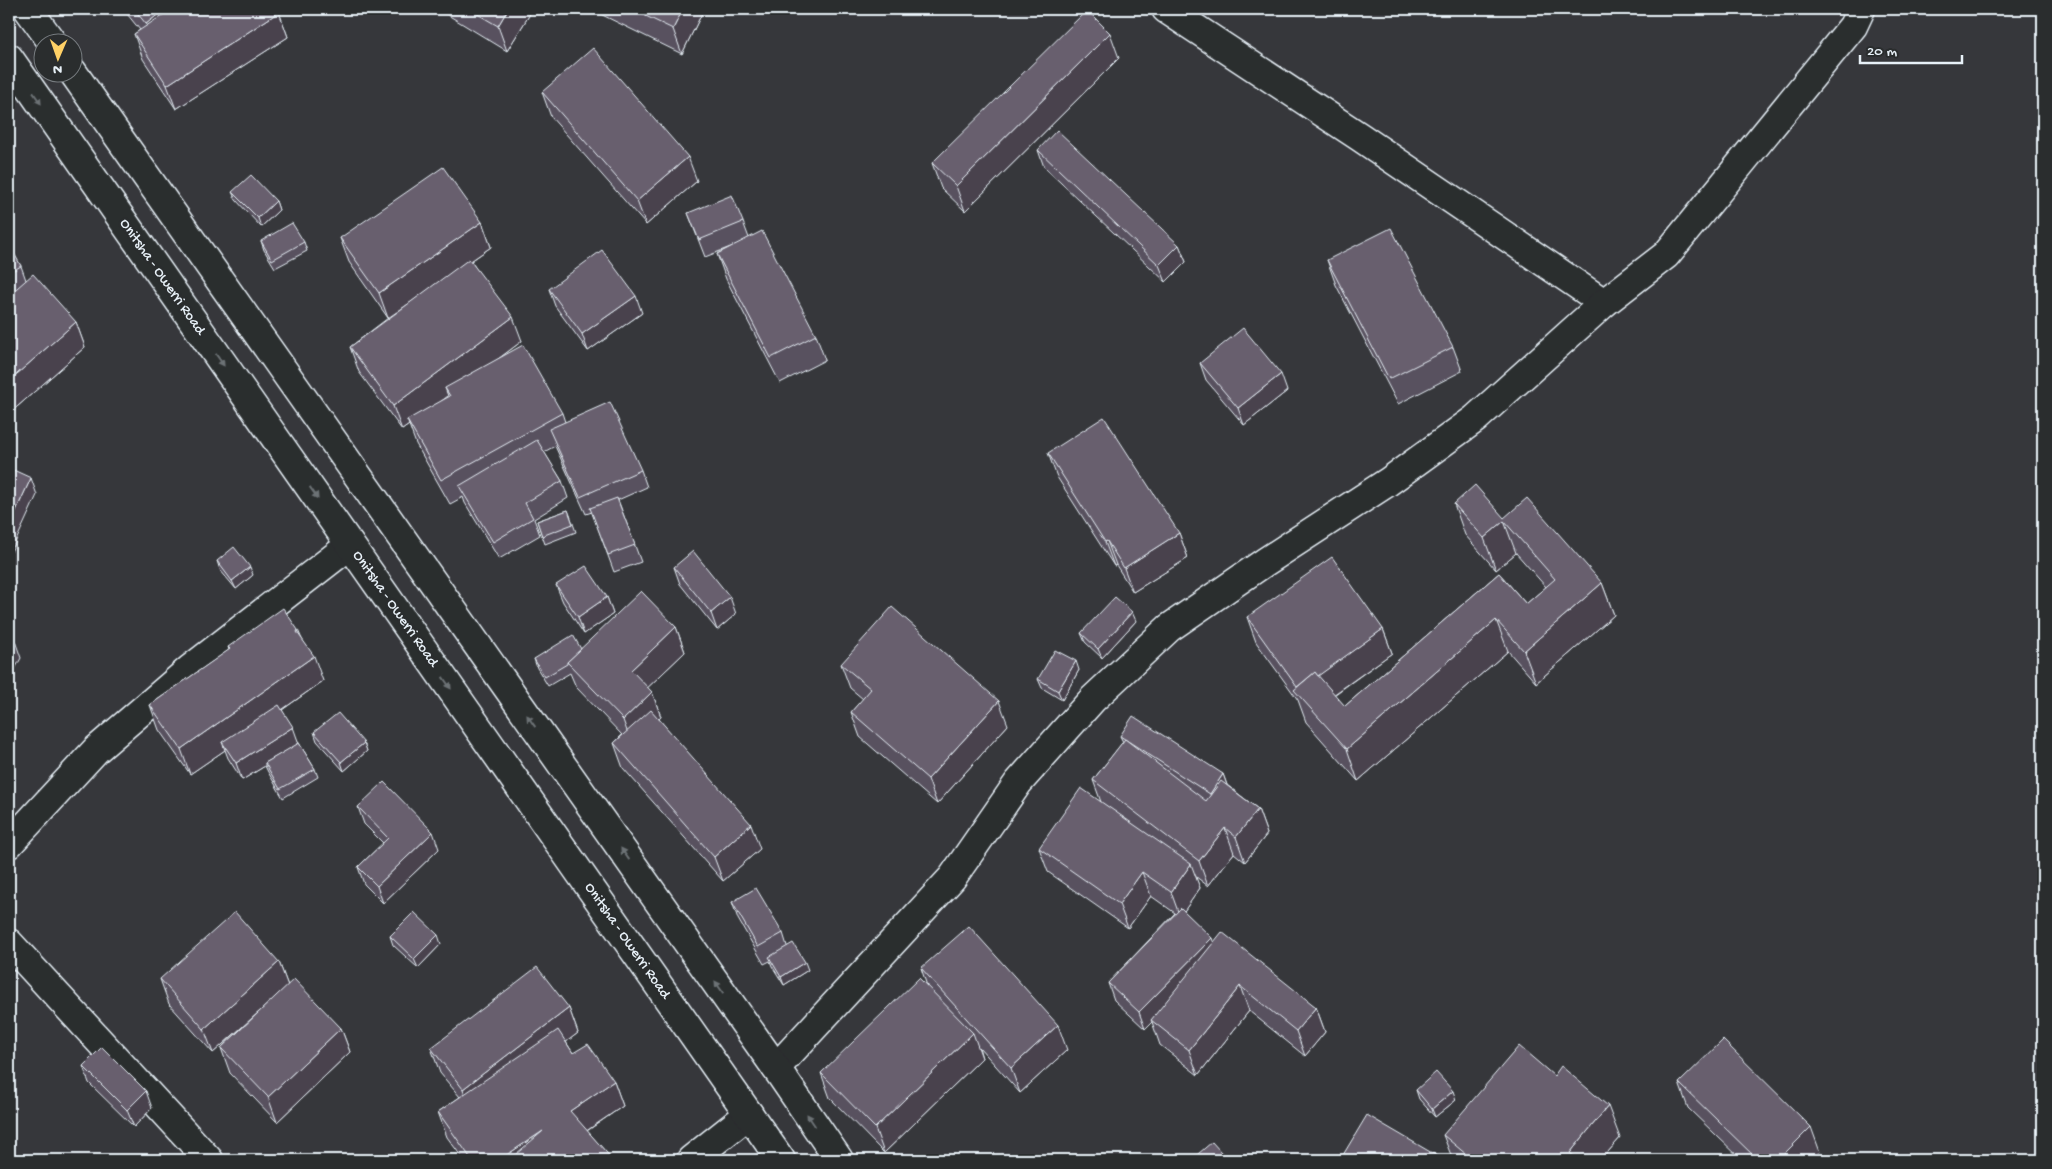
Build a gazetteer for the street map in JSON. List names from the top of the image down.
{
  "streets": {
    "main road": ["Onitsha - Owerri Road"]
  },
  "scale_bar": "20 m",
  "north": "bottom"
}
